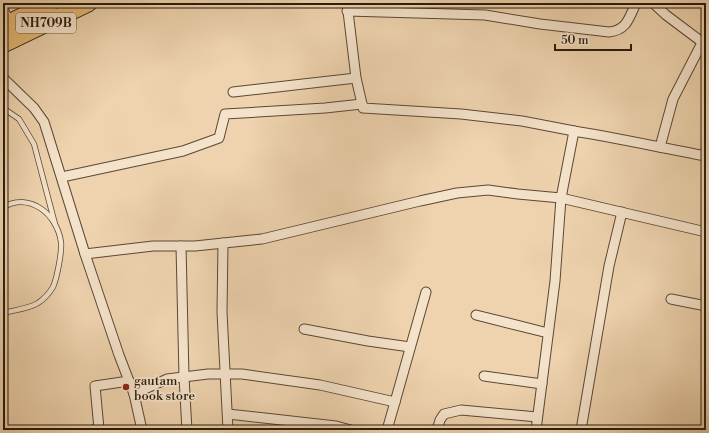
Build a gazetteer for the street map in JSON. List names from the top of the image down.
{
  "streets": {
    "highway": ["NH709B"]
  },
  "places": ["gautam book store"],
  "scale_bar": "50 m"
}
